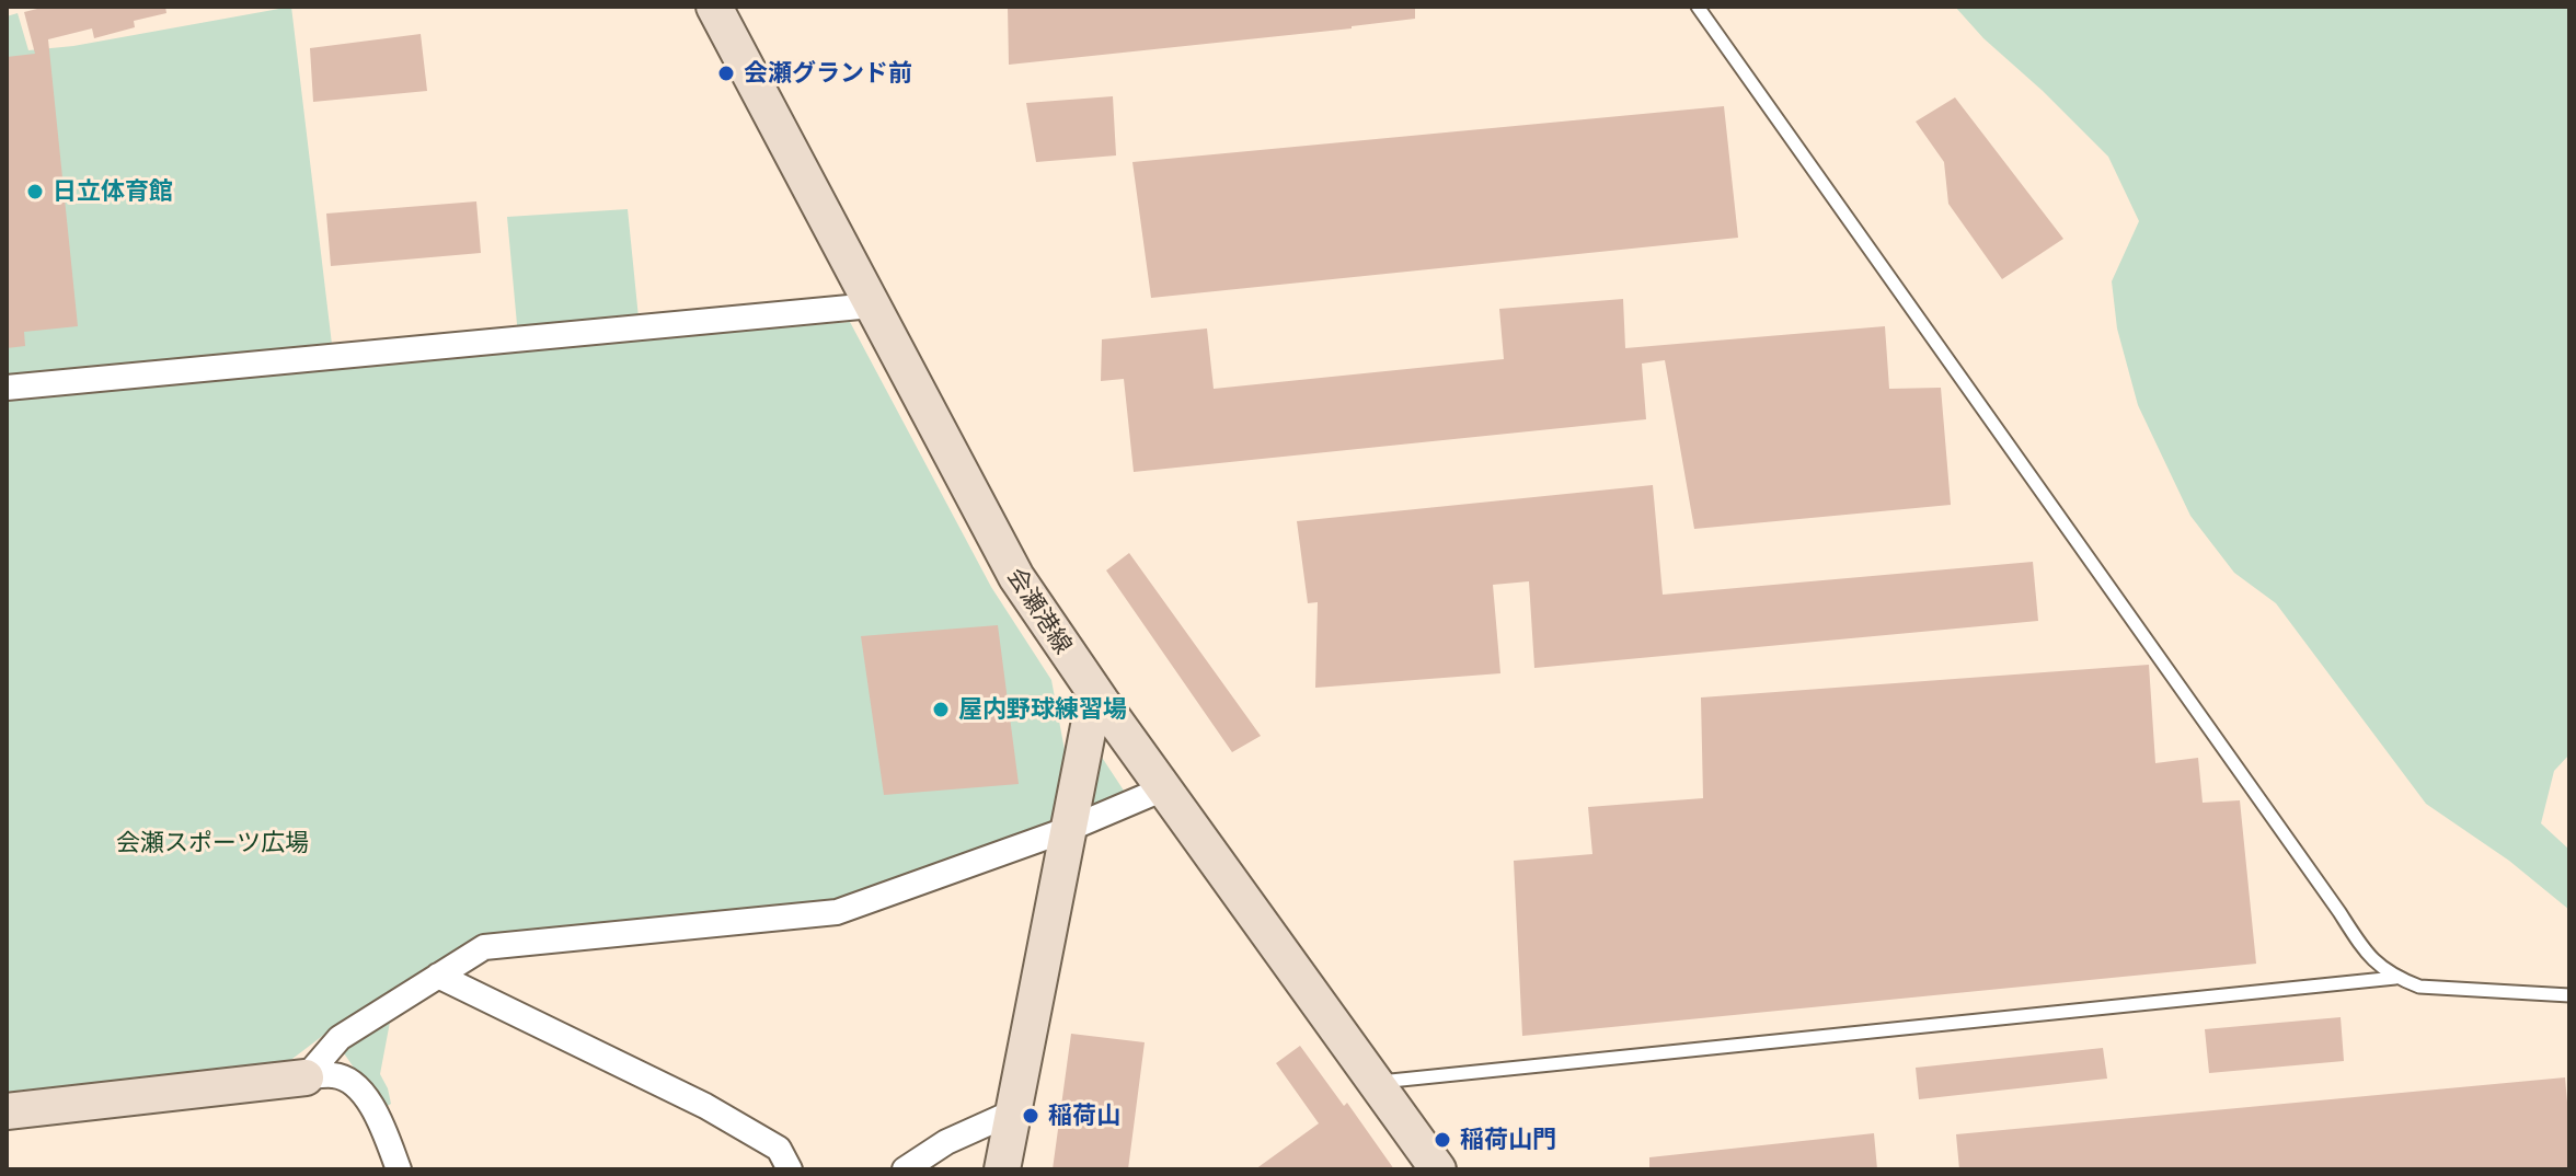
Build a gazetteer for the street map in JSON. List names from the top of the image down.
{
  "streets": {
    "main road": ["会瀬港線"]
  },
  "parks": ["会瀬スポーツ広場"],
  "places": [
    "会瀬グランド前",
    "日立体育館",
    "屋内野球練習場",
    "稲荷山",
    "稲荷山門"
  ]
}
